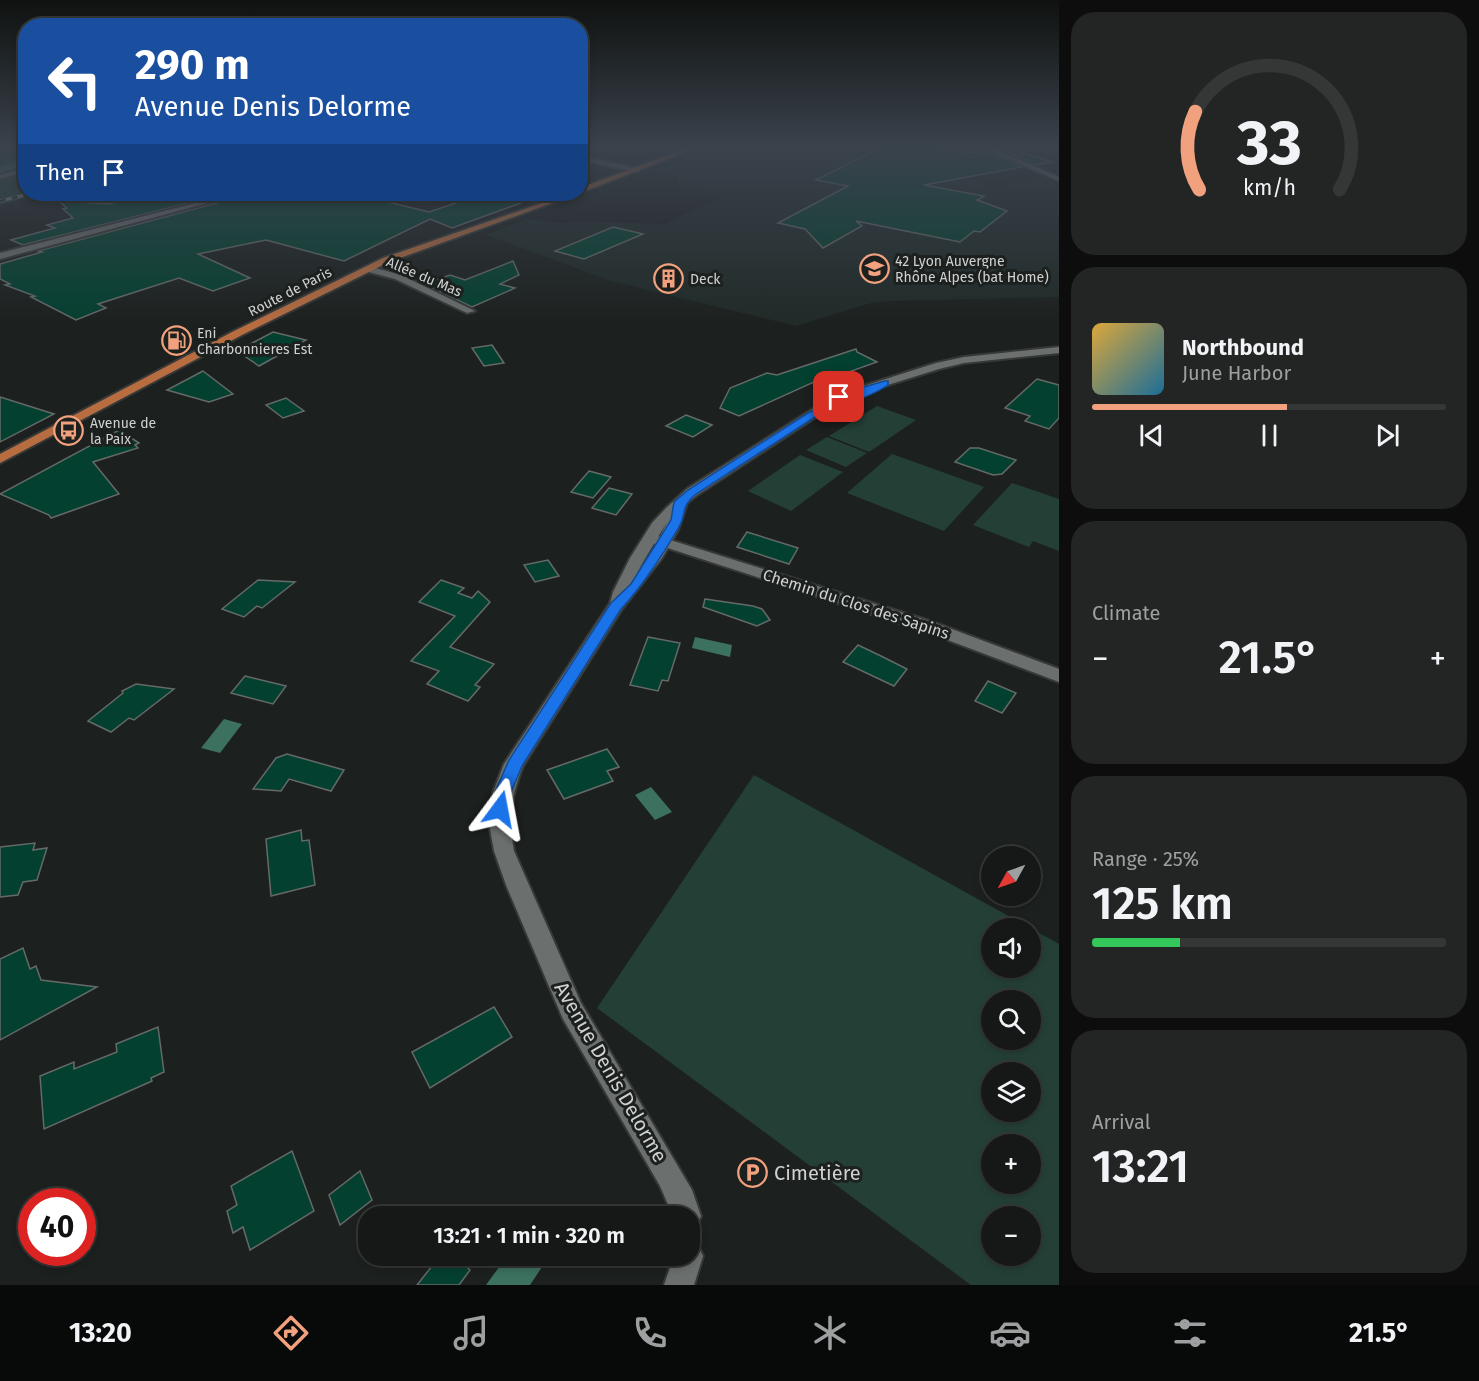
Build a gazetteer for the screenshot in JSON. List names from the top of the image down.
{
  "streets": {
    "main road": ["Route de Paris"],
    "street": ["Allée du Mas", "Chemin du Clos des Sapins", "Avenue Denis Delorme"]
  },
  "crossings": [
    ["Allée du Mas", "Route de Paris"],
    ["Chemin du Clos des Sapins", "Avenue Denis Delorme"]
  ],
  "places": {
    "school or university": ["42 Lyon Auvergne Rhône Alpes (bat Home)"],
    "building": ["Deck"],
    "fuel station": ["Eni Charbonnieres Est"],
    "bus stop": ["Avenue de la Paix"],
    "parking": ["Cimetière"]
  },
  "north": "bottom left",
  "page": {
    "turn": ["290 m", "Avenue Denis Delorme"],
    "then": "Then",
    "song": ["Northbound", "June Harbor"],
    "tile": [
      "Climate",
      ["Range · 25%", "125 km"],
      ["Arrival", "13:21"]
    ],
    "heat": ["−", "21.5°", "+"],
    "map_buttons": ["+", "−"],
    "limit": "40",
    "trip": "13:21 · 1 min · 320 m",
    "tabs": ["13:20", "21.5°"],
    "gauge": ["33", "km/h"]
  }
}
